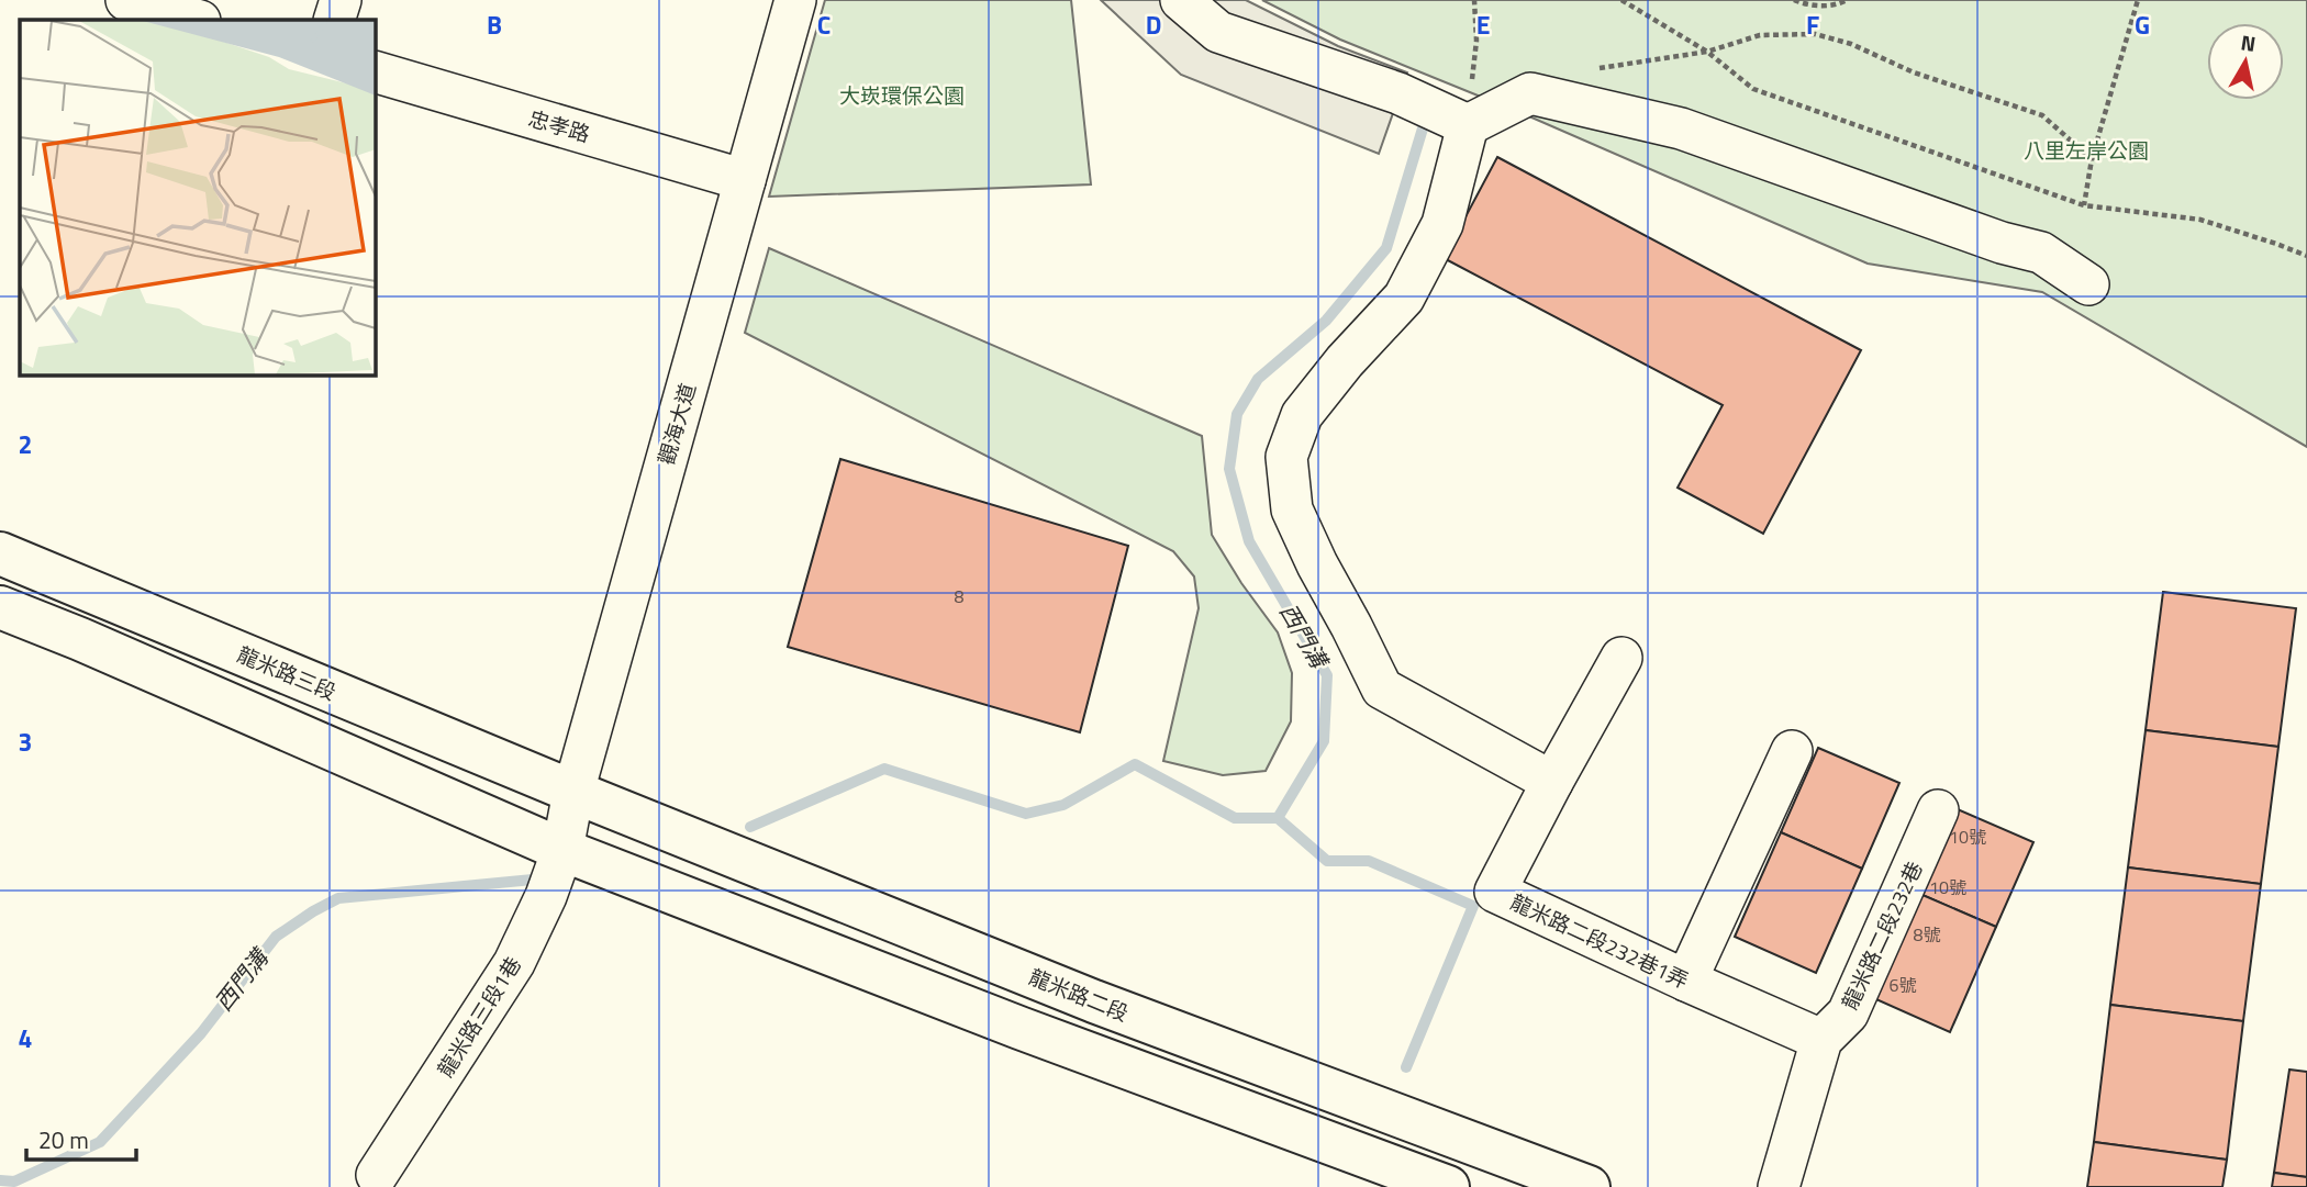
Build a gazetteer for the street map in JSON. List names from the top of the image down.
{
  "streets": {
    "main road": ["龍米路三段", "龍米路二段"],
    "street": [
      "忠孝路",
      "觀海大道",
      "龍米路二段232巷",
      "龍米路二段232巷1弄",
      "龍米路三段1巷"
    ]
  },
  "crossings": [
    ["忠孝路", "觀海大道"],
    ["觀海大道", "龍米路三段"],
    ["觀海大道", "龍米路二段"],
    ["觀海大道", "龍米路三段1巷"],
    ["龍米路三段", "龍米路二段"],
    ["龍米路二段232巷", "龍米路二段232巷1弄"]
  ],
  "water": ["西門溝"],
  "parks": ["大崁環保公園", "八里左岸公園"],
  "house_numbers": [
    "8",
    "10號",
    "10號",
    "8號",
    "6號"
  ],
  "scale_bar": "20 m",
  "north": "top",
  "grid": {
    "columns": [
      "B",
      "C",
      "D",
      "E",
      "F",
      "G"
    ],
    "rows": ["2", "3", "4"]
  }
}
